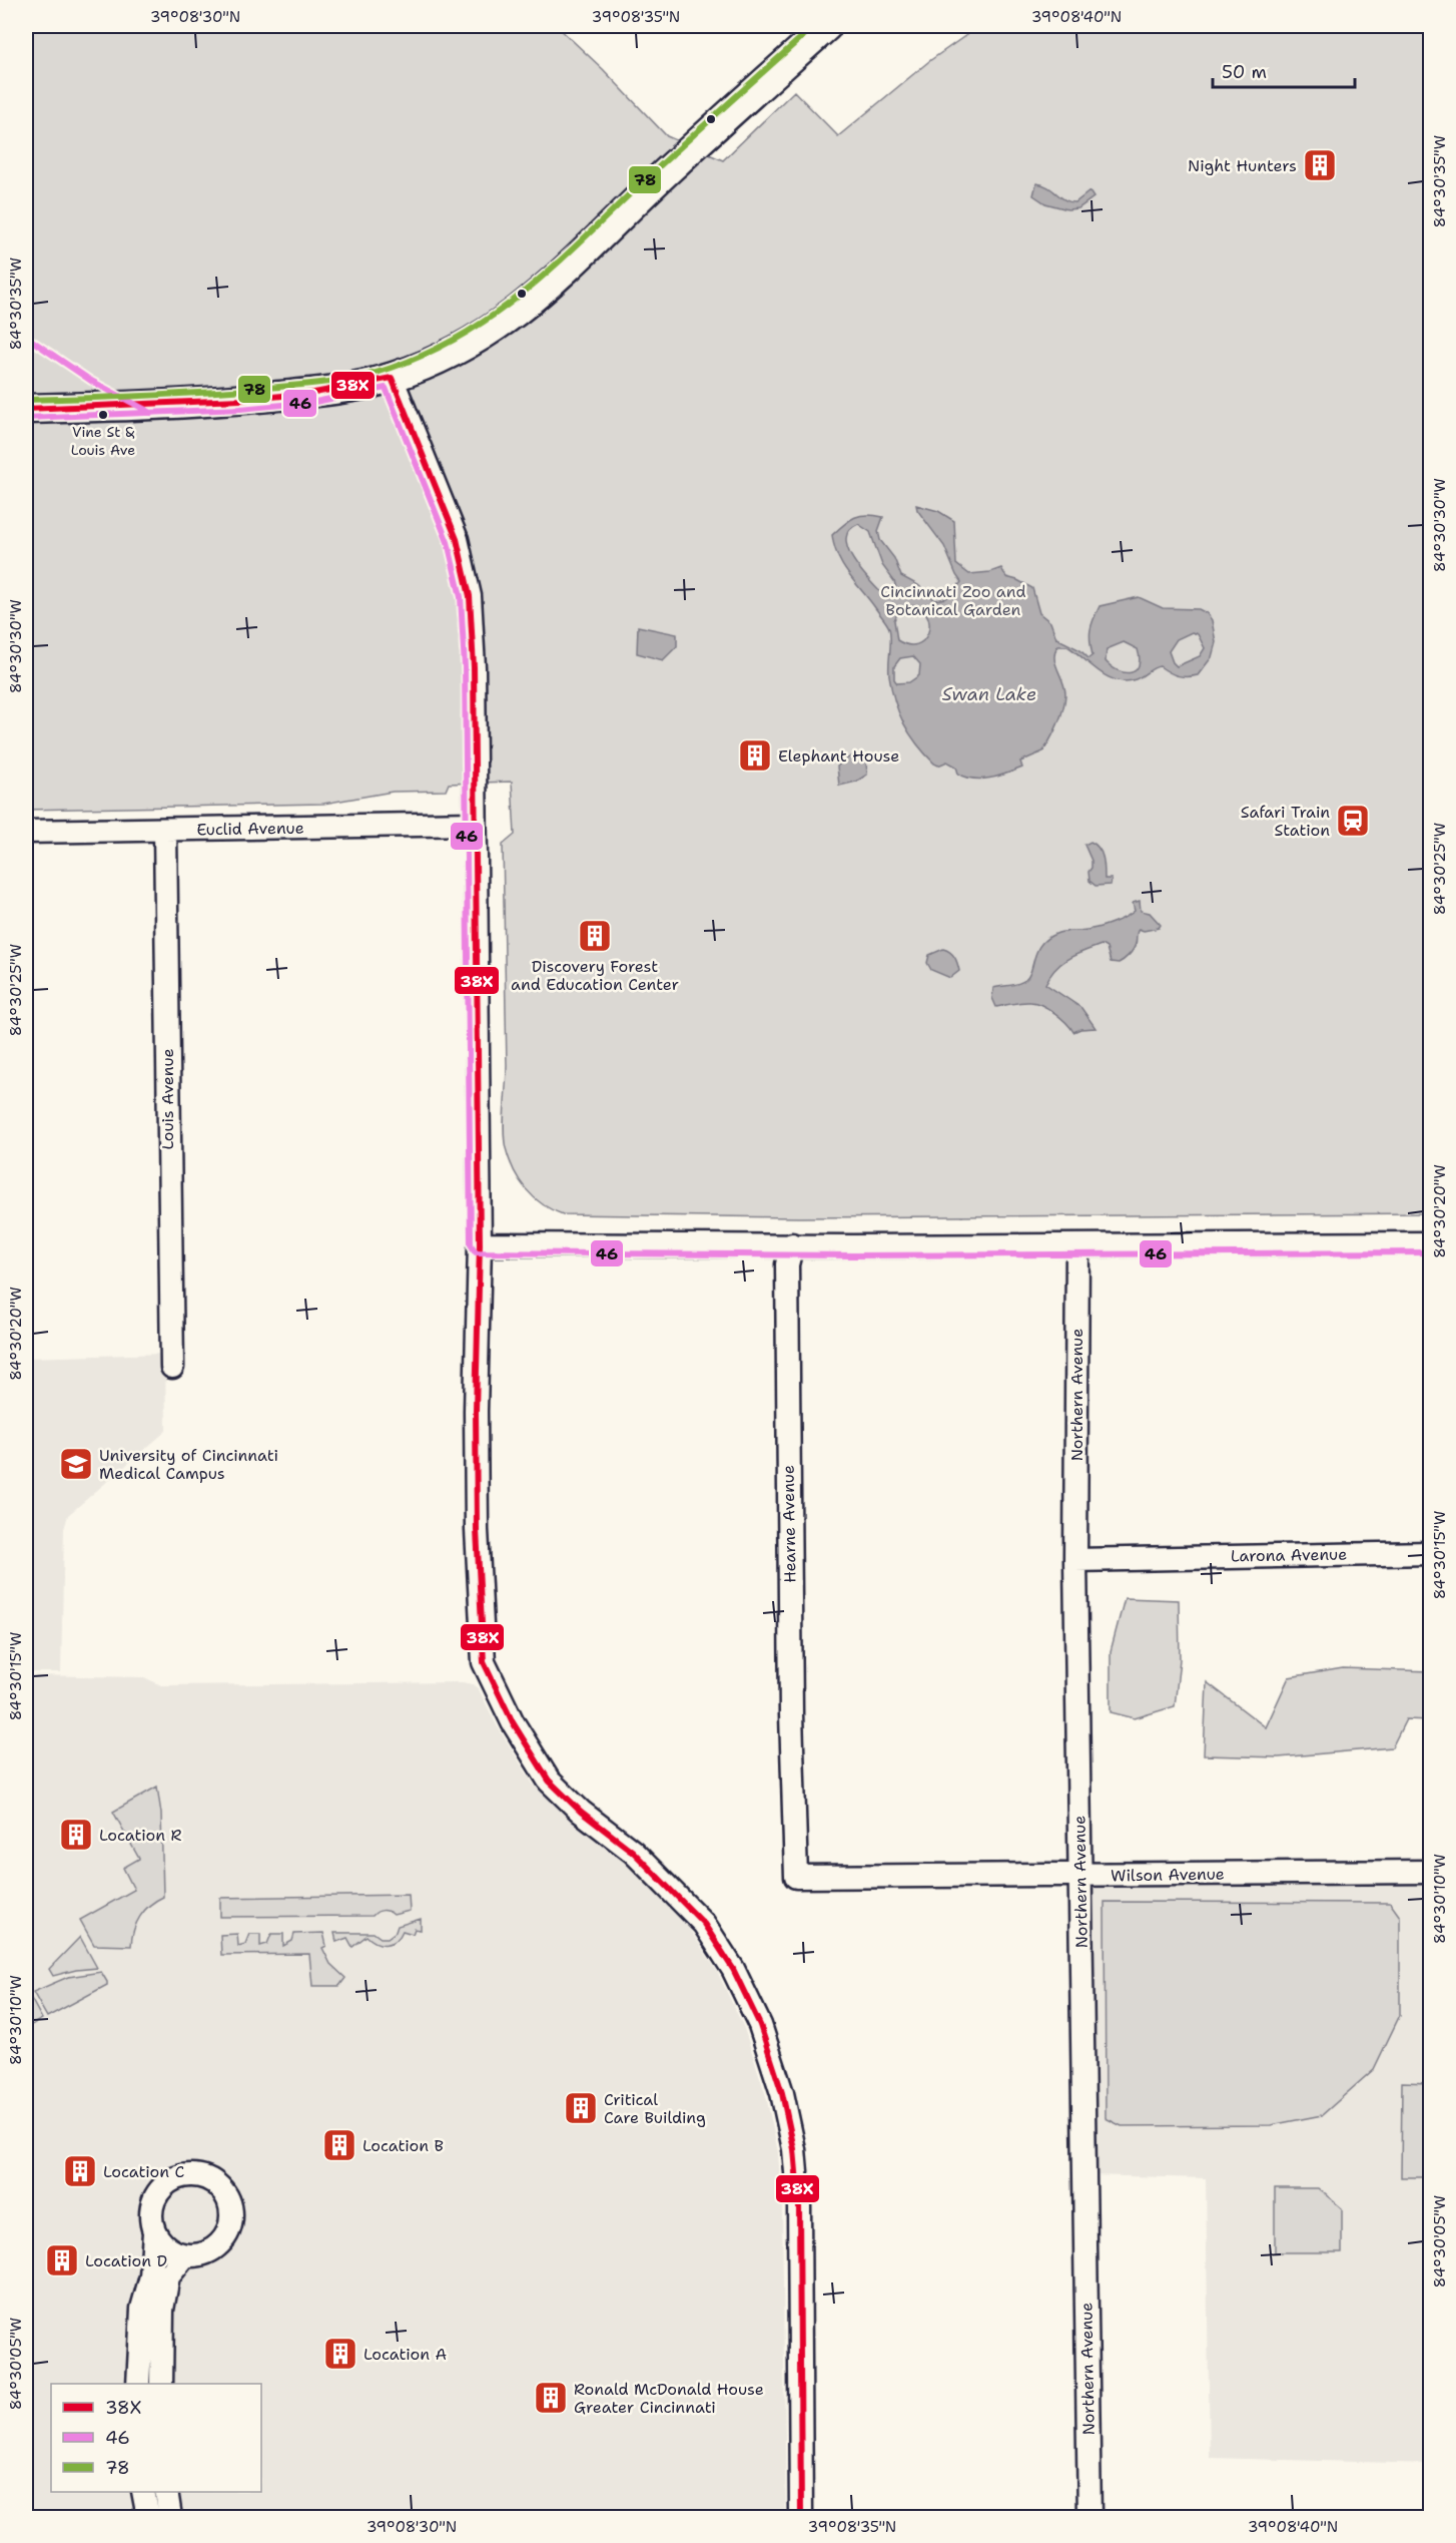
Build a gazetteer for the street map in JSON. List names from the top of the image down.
{
  "streets": {
    "street": [
      "Euclid Avenue",
      "Louis Avenue",
      "Northern Avenue",
      "Hearne Avenue",
      "Larona Avenue",
      "Wilson Avenue"
    ]
  },
  "crossings": [
    ["Euclid Avenue", "Louis Avenue"],
    ["Northern Avenue", "Larona Avenue"],
    ["Northern Avenue", "Wilson Avenue"],
    ["Hearne Avenue", "Wilson Avenue"]
  ],
  "water": ["Swan Lake"],
  "parks": ["Cincinnati Zoo and Botanical Garden"],
  "places": {
    "building": [
      "Night Hunters",
      "Elephant House",
      "Discovery Forest and Education Center",
      "Location R",
      "Critical Care Building",
      "Location B",
      "Location C",
      "Location D",
      "Location A",
      "Ronald McDonald House Greater Cincinnati"
    ],
    "other": ["Vine St & Louis Ave"],
    "station": ["Safari Train Station"],
    "school or university": ["University of Cincinnati Medical Campus"]
  },
  "lines": ["transit line 78", "transit line 46", "transit line 38X"],
  "legend": ["38X", "46", "78"],
  "scale_bar": "50 m",
  "coordinates": [
    "39°08'30\"N",
    "39°08'35\"N",
    "39°08'40\"N",
    "84°30'35\"W",
    "84°30'30\"W",
    "84°30'25\"W",
    "84°30'20\"W",
    "84°30'15\"W",
    "84°30'10\"W",
    "84°30'05\"W"
  ]
}
